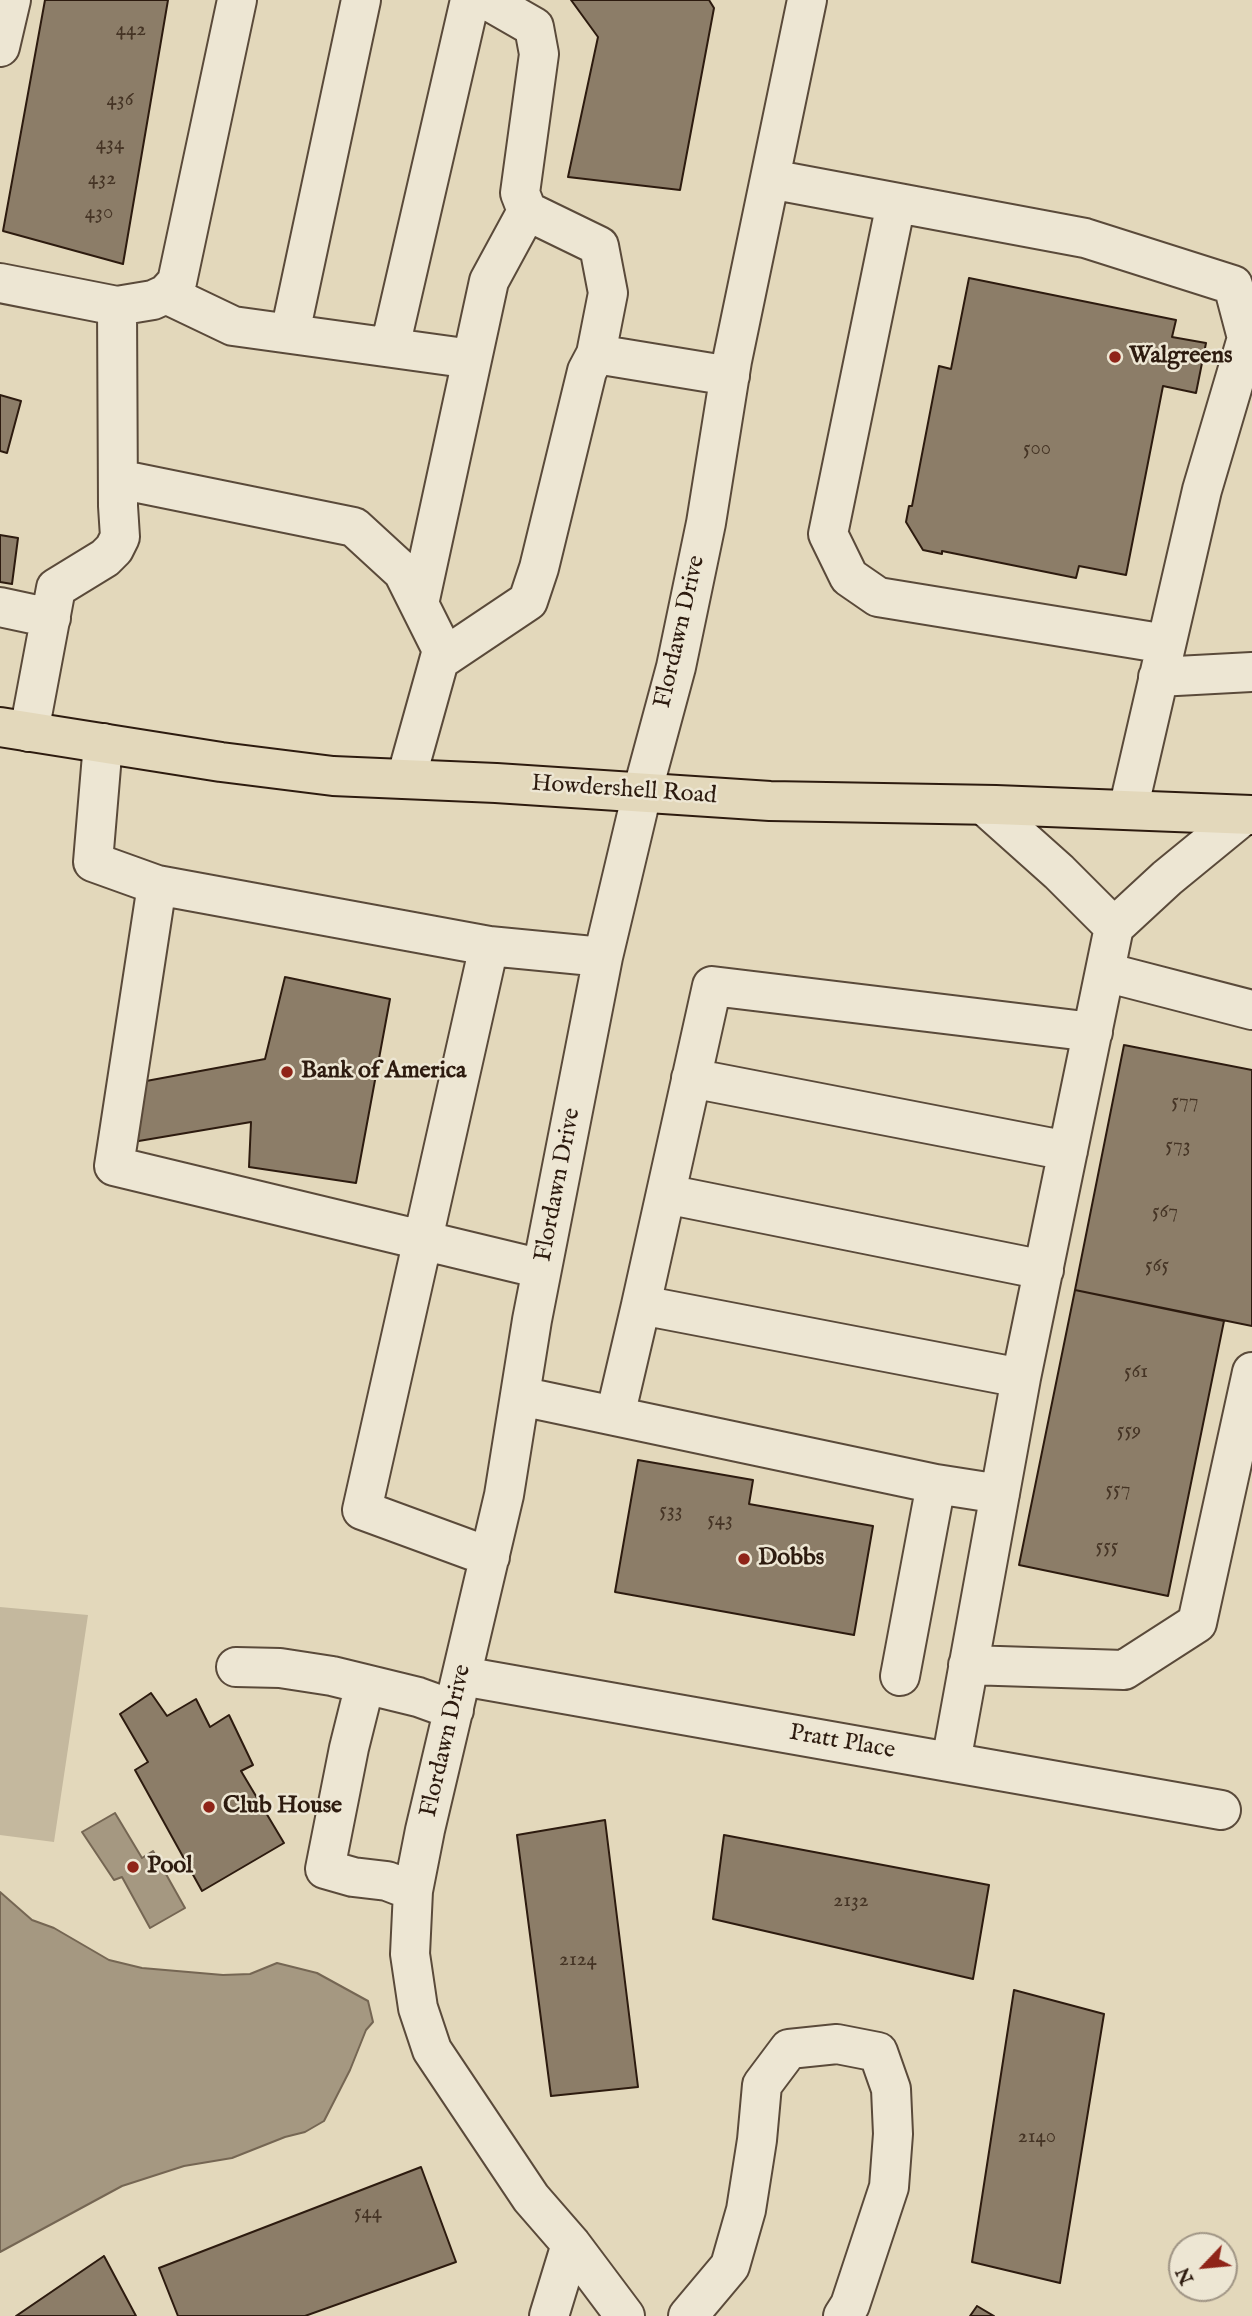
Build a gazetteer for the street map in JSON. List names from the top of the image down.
{
  "streets": {
    "main road": ["Howdershell Road"],
    "street": ["Flordawn Drive", "Pratt Place"]
  },
  "crossings": [
    ["Flordawn Drive", "Howdershell Road"],
    ["Flordawn Drive", "Pratt Place"]
  ],
  "places": [
    "Walgreens",
    "Bank of America",
    "Dobbs",
    "Club House",
    "Pool"
  ],
  "house_numbers": [
    "442",
    "436",
    "434",
    "432",
    "430",
    "500",
    "577",
    "573",
    "567",
    "565",
    "561",
    "559",
    "557",
    "533",
    "543",
    "555",
    "2132",
    "2124",
    "2140",
    "544"
  ],
  "north": "bottom left"
}
